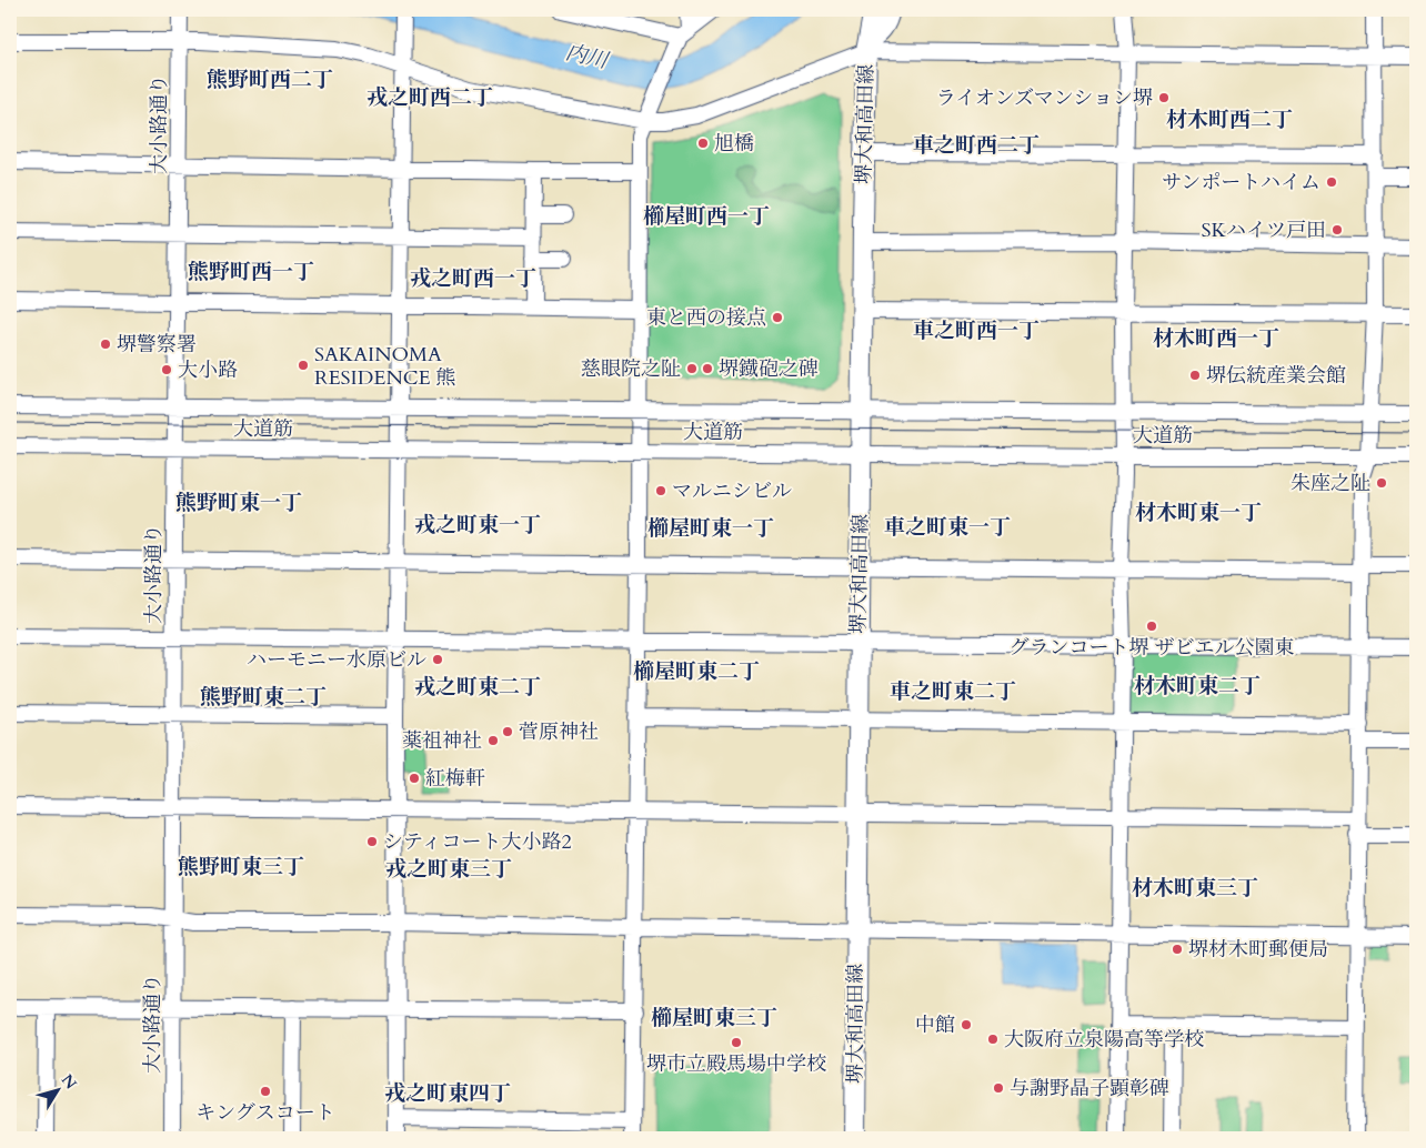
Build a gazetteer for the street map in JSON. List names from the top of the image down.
{
  "streets": {
    "main road": ["堺大和高田線"],
    "street": ["大小路通り", "大道筋"]
  },
  "crossings": [
    ["大小路通り", "大道筋"],
    ["堺大和高田線", "大道筋"]
  ],
  "districts": [
    "熊野町西二丁",
    "戎之町西二丁",
    "材木町西二丁",
    "車之町西二丁",
    "櫛屋町西一丁",
    "熊野町西一丁",
    "戎之町西一丁",
    "車之町西一丁",
    "材木町西一丁",
    "熊野町東一丁",
    "材木町東一丁",
    "戎之町東一丁",
    "車之町東一丁",
    "櫛屋町東一丁",
    "櫛屋町東二丁",
    "材木町東二丁",
    "戎之町東二丁",
    "車之町東二丁",
    "熊野町東二丁",
    "熊野町東三丁",
    "戎之町東三丁",
    "材木町東三丁",
    "櫛屋町東三丁",
    "戎之町東四丁"
  ],
  "water": ["内川"],
  "places": [
    "ライオンズマンション堺",
    "旭橋",
    "サンポートハイム",
    "SKハイツ戸田",
    "東と西の接点",
    "堺警察署",
    "SAKAINOMA RESIDENCE 熊",
    "慈眼院之阯",
    "堺鐡砲之碑",
    "大小路",
    "堺伝統産業会館",
    "朱座之阯",
    "マルニシビル",
    "グランコート堺 ザビエル公園東",
    "ハーモニー水原ビル",
    "菅原神社",
    "薬祖神社",
    "紅梅軒",
    "シティコート大小路2",
    "堺材木町郵便局",
    "中館",
    "大阪府立泉陽高等学校",
    "堺市立殿馬場中学校",
    "与謝野晶子顕彰碑",
    "キングスコート"
  ],
  "north": "top right"
}
